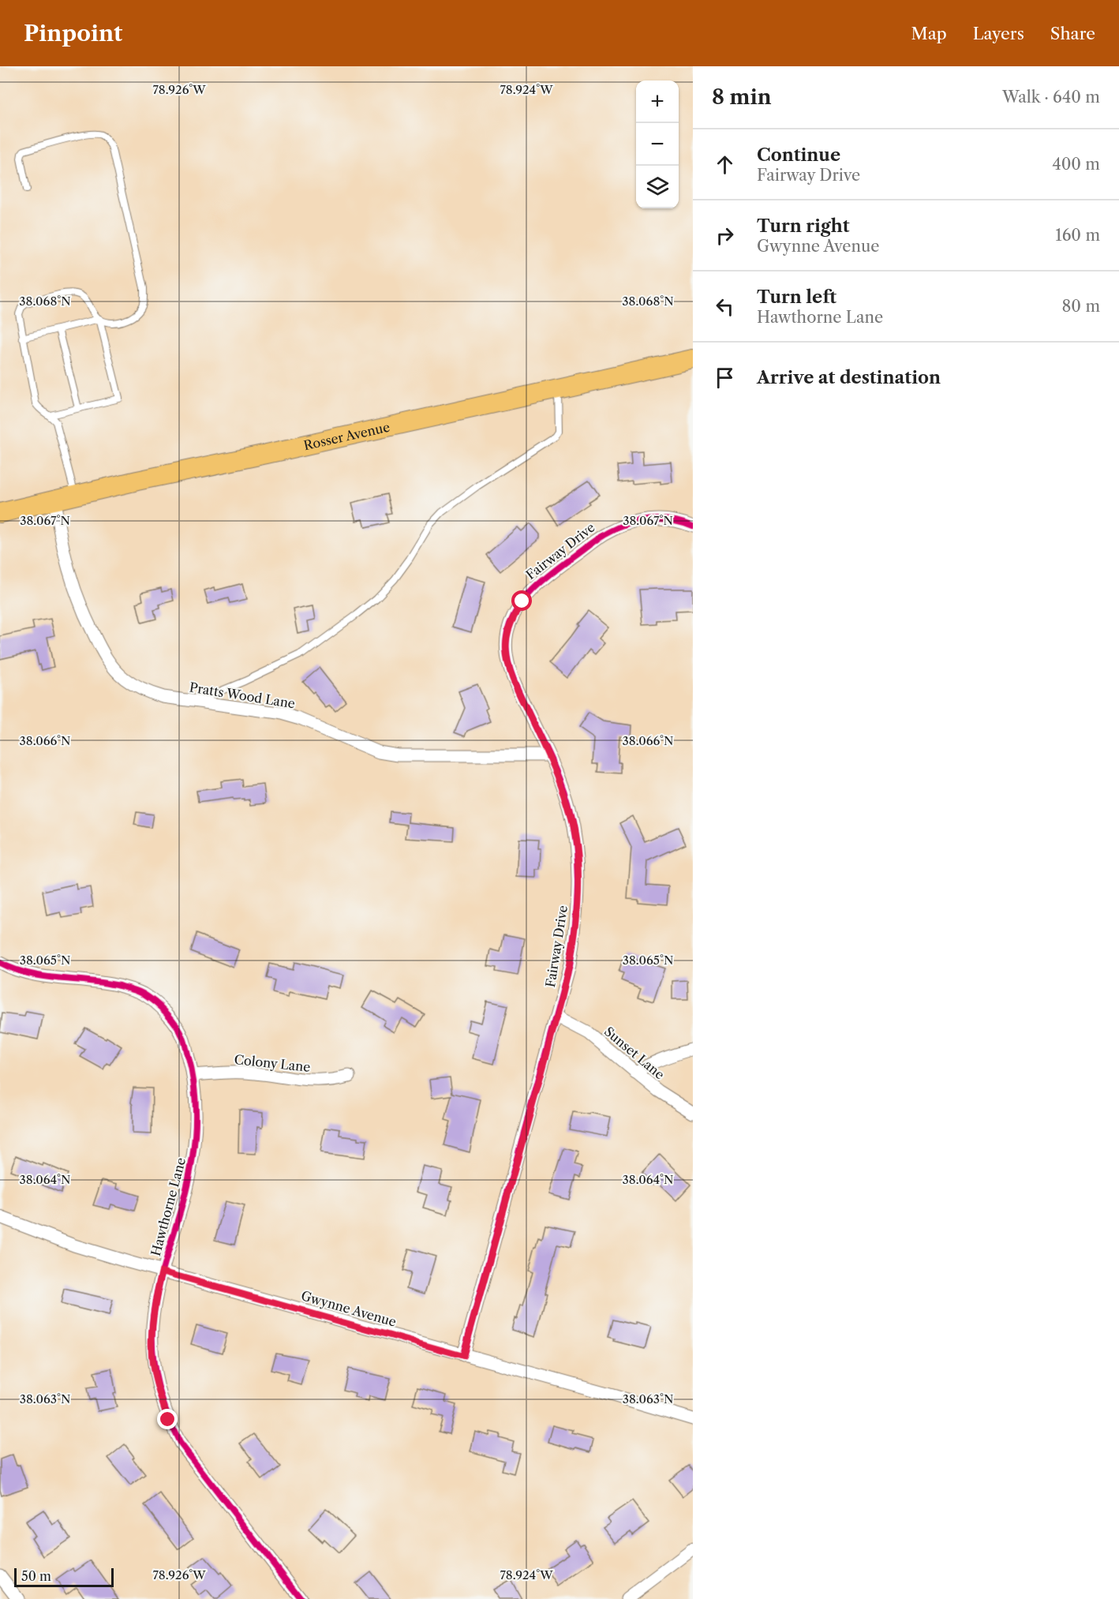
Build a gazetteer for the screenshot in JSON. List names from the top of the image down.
{
  "streets": {
    "main road": ["Rosser Avenue"],
    "street": [
      "Fairway Drive",
      "Pratts Wood Lane",
      "Sunset Lane",
      "Colony Lane",
      "Hawthorne Lane",
      "Gwynne Avenue"
    ]
  },
  "crossings": [
    ["Rosser Avenue", "Pratts Wood Lane"],
    ["Fairway Drive", "Pratts Wood Lane"],
    ["Fairway Drive", "Sunset Lane"],
    ["Fairway Drive", "Gwynne Avenue"],
    ["Colony Lane", "Hawthorne Lane"],
    ["Hawthorne Lane", "Gwynne Avenue"]
  ],
  "scale_bar": "50 m",
  "page": {
    "header": "Pinpoint",
    "nav": ["Map", "Layers", "Share"],
    "heading": ["8 min", "Walk · 640 m"],
    "map_buttons": ["+", "−"],
    "list": [
      ["Continue", "Fairway Drive", "400 m"],
      ["Turn right", "Gwynne Avenue", "160 m"],
      ["Turn left", "Hawthorne Lane", "80 m"],
      "Arrive at destination"
    ],
    "scale": "50 m"
  },
  "coordinates": [
    "78.926°W",
    "78.924°W",
    "38.068°N",
    "38.067°N",
    "38.066°N",
    "38.065°N",
    "38.064°N",
    "38.063°N"
  ]
}
